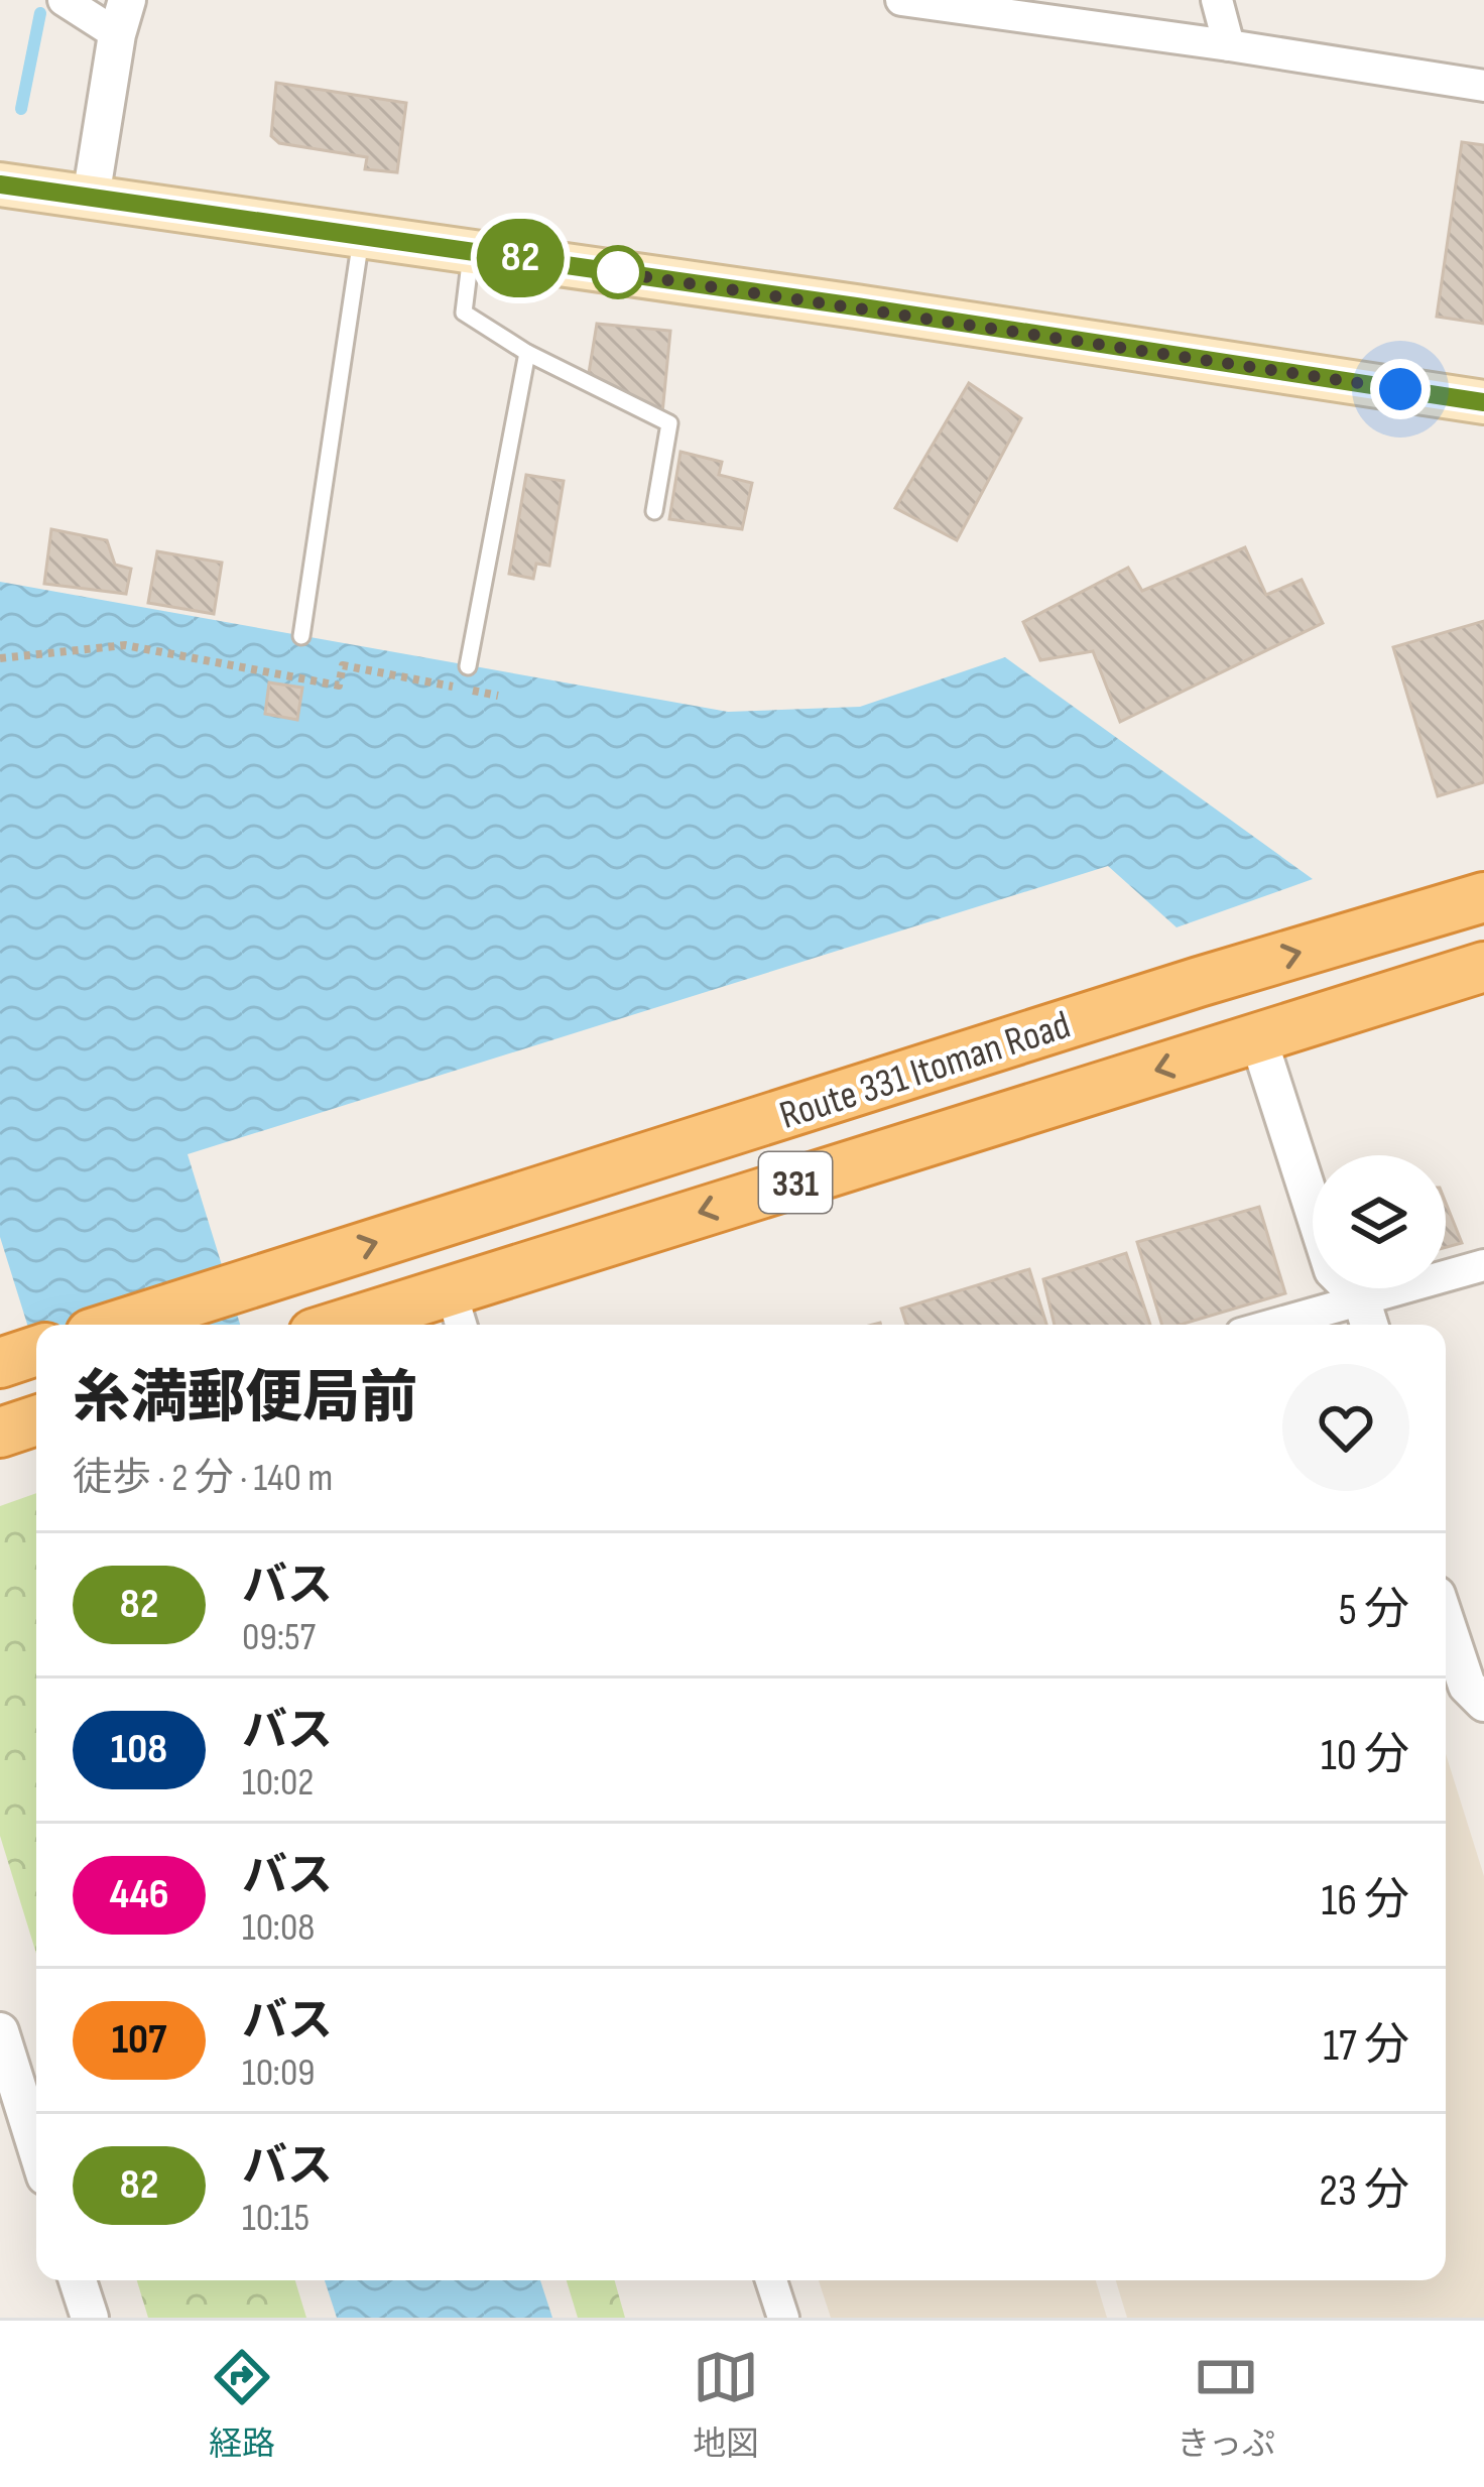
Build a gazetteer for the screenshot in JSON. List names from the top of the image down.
{
  "streets": {
    "highway": ["Route 331 Itoman Road", "331"]
  },
  "lines": ["bus line 82"],
  "page": {
    "on_map": "82",
    "heading": ["糸満郵便局前", "徒歩 · 2 分 · 140 m"],
    "list": [
      {
        "mark": "82",
        "name": "バス",
        "note": "09:57",
        "value": "5 分"
      },
      {
        "mark": "108",
        "name": "バス",
        "note": "10:02",
        "value": "10 分"
      },
      {
        "mark": "446",
        "name": "バス",
        "note": "10:08",
        "value": "16 分"
      },
      {
        "mark": "107",
        "name": "バス",
        "note": "10:09",
        "value": "17 分"
      },
      {
        "mark": "82",
        "name": "バス",
        "note": "10:15",
        "value": "23 分"
      }
    ],
    "tabs": ["経路", "地図", "きっぷ"]
  }
}
